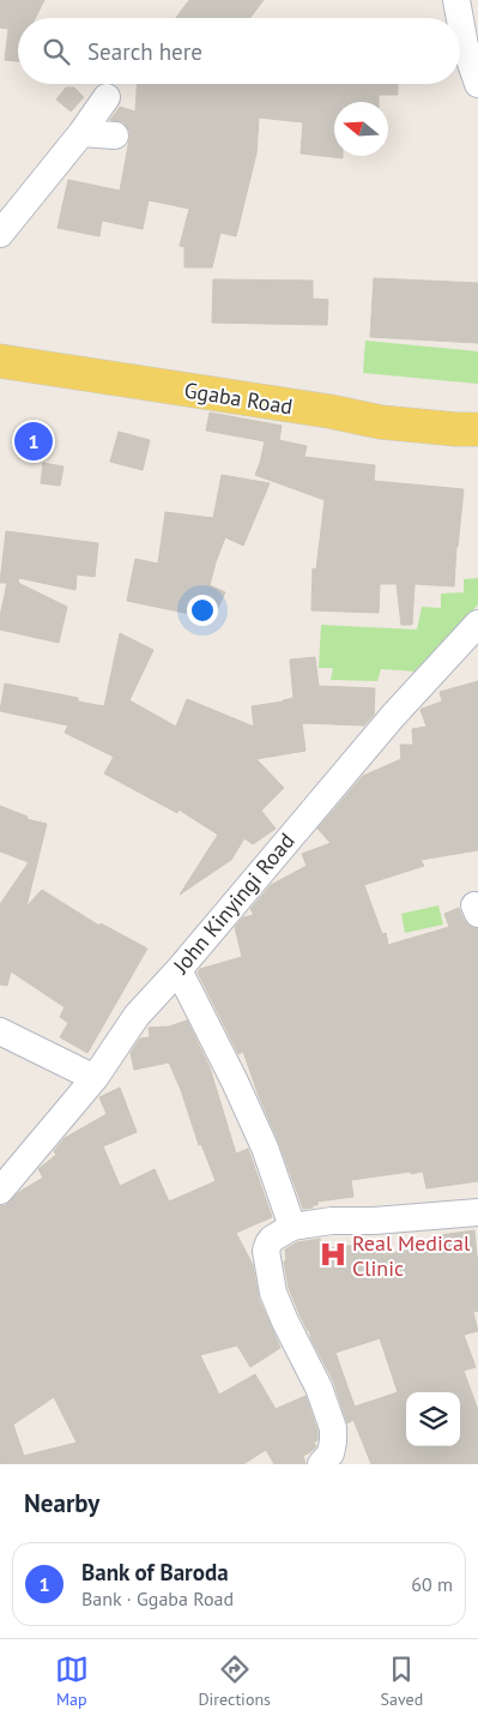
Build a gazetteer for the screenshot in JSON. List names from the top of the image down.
{
  "streets": {
    "main road": ["Ggaba Road"],
    "street": ["John Kinyingi Road"]
  },
  "places": {
    "hospital": ["Real Medical Clinic"]
  },
  "north": "left",
  "page": {
    "search": "Search here",
    "pins": "1",
    "heading": "Nearby",
    "list": [
      {
        "mark": "1",
        "name": "Bank of Baroda",
        "note": "Bank · Ggaba Road",
        "value": "60 m"
      }
    ],
    "nav": ["Map", "Directions", "Saved"]
  }
}
